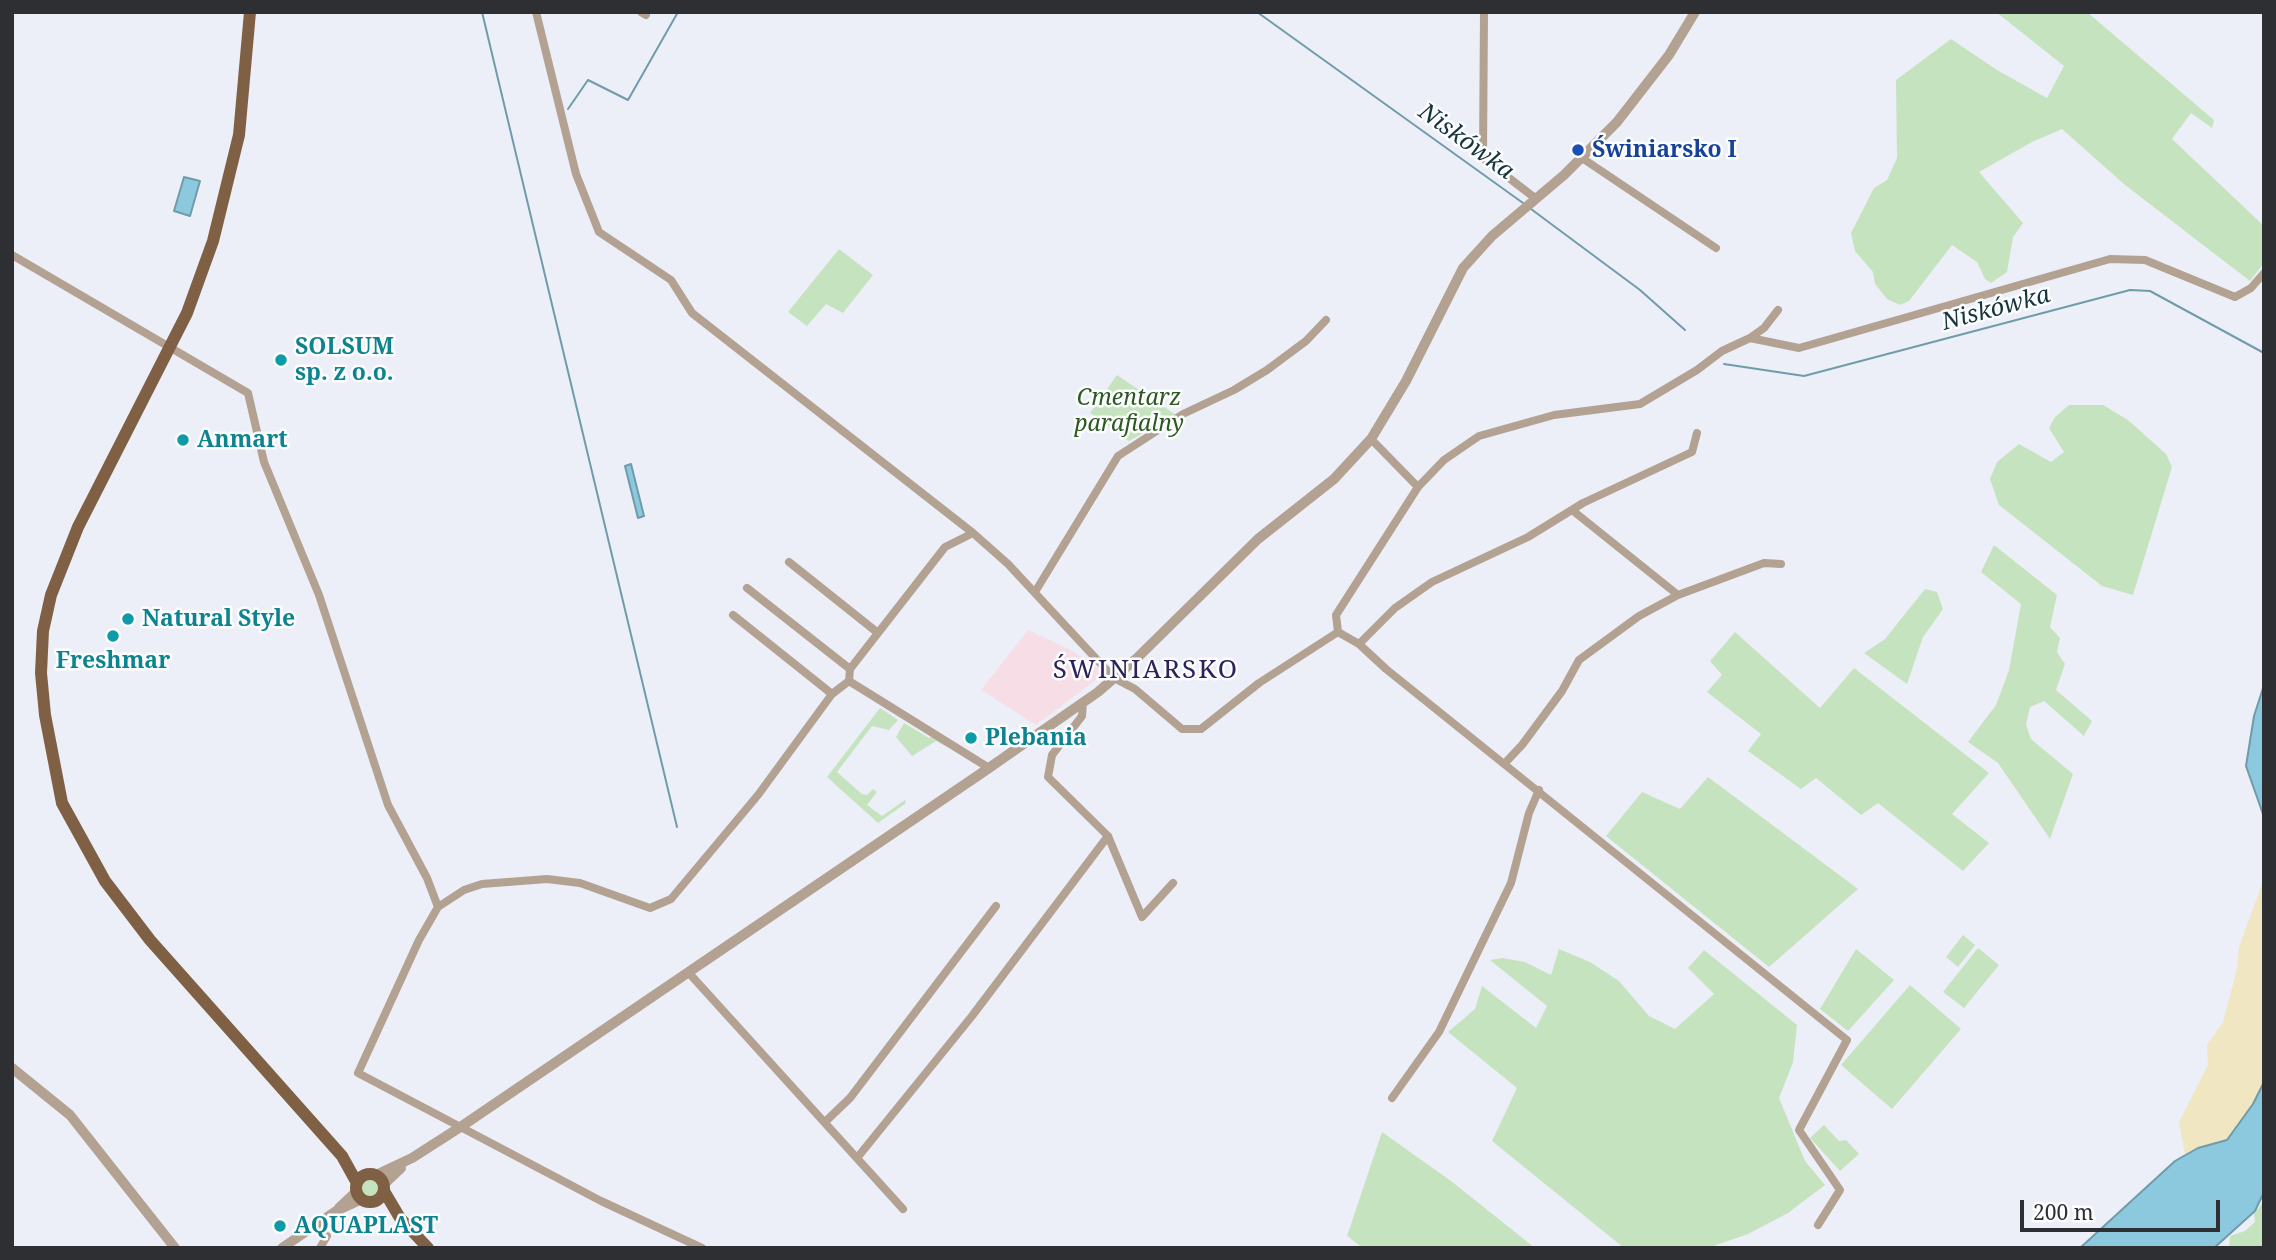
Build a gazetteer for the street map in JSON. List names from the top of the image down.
{
  "districts": ["ŚWINIARSKO"],
  "water": ["Niskówka"],
  "parks": ["Cmentarz parafialny"],
  "places": [
    "Świniarsko I",
    "SOLSUM sp. z o.o.",
    "Anmart",
    "Natural Style",
    "Freshmar",
    "Plebania",
    "AQUAPLAST"
  ],
  "scale_bar": "200 m"
}
